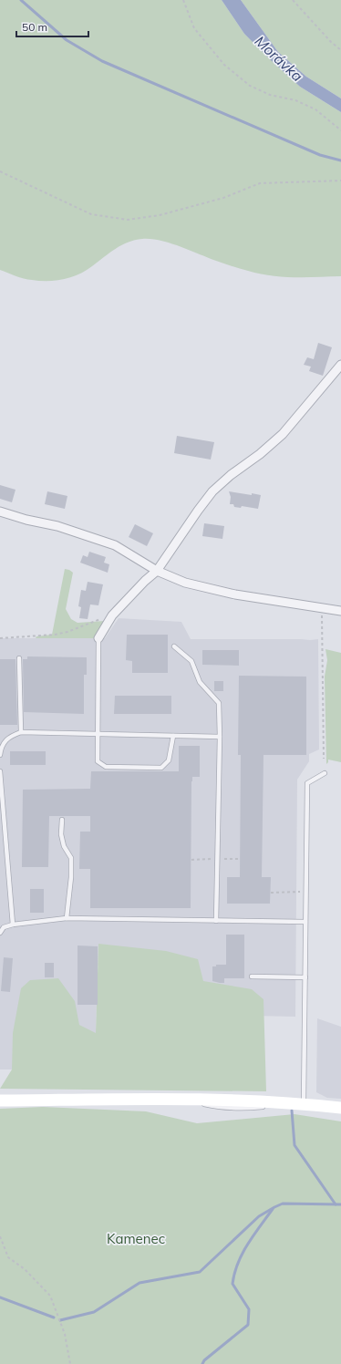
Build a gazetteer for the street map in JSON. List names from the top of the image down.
{
  "water": ["Morávka"],
  "parks": ["Kamenec"],
  "scale_bar": "50 m"
}
